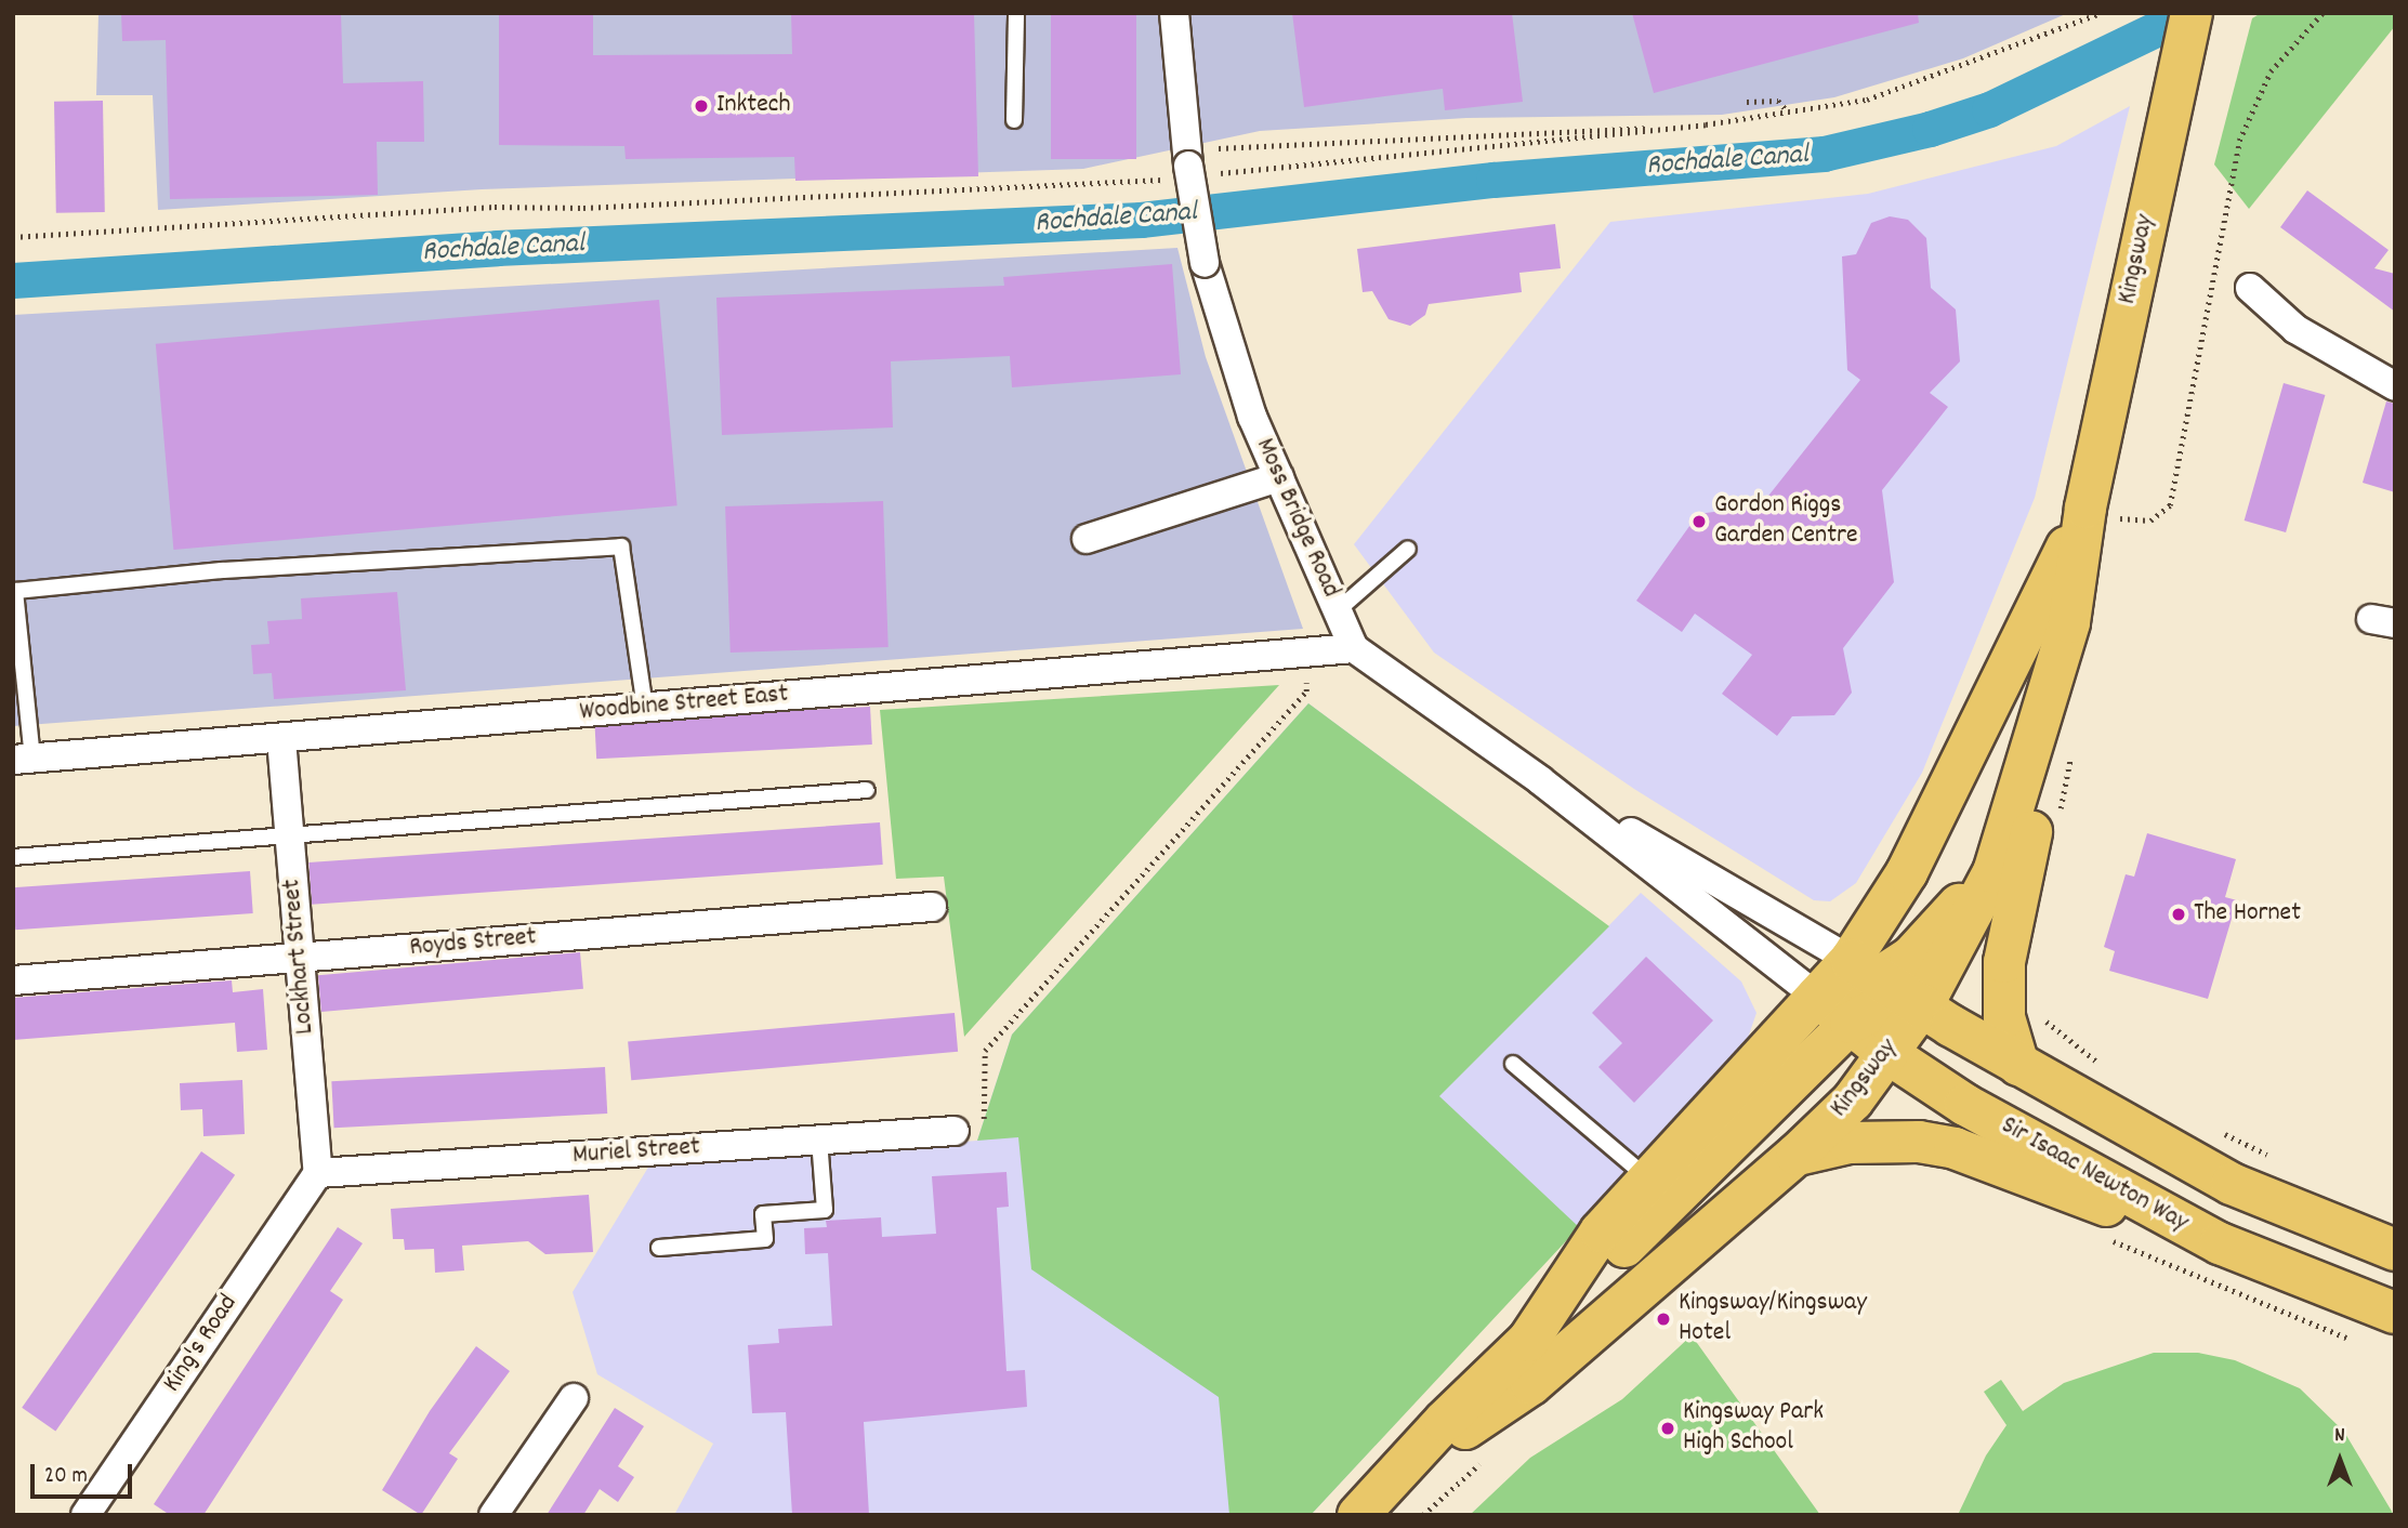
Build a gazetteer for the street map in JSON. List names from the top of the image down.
{
  "streets": {
    "main road": ["Kingsway", "Sir Isaac Newton Way"],
    "street": [
      "Moss Bridge Road",
      "Woodbine Street East",
      "Royds Street",
      "Lockhart Street",
      "Muriel Street",
      "King's Road"
    ]
  },
  "crossings": [
    ["Kingsway", "Sir Isaac Newton Way"],
    ["Moss Bridge Road", "Woodbine Street East"],
    ["Woodbine Street East", "Lockhart Street"],
    ["Royds Street", "Lockhart Street"],
    ["Lockhart Street", "Muriel Street"],
    ["Lockhart Street", "King's Road"],
    ["Muriel Street", "King's Road"]
  ],
  "water": ["Rochdale Canal"],
  "places": [
    "Inktech",
    "Gordon Riggs Garden Centre",
    "The Hornet",
    "Kingsway/Kingsway Hotel",
    "Kingsway Park High School"
  ],
  "scale_bar": "20 m",
  "north": "top"
}
